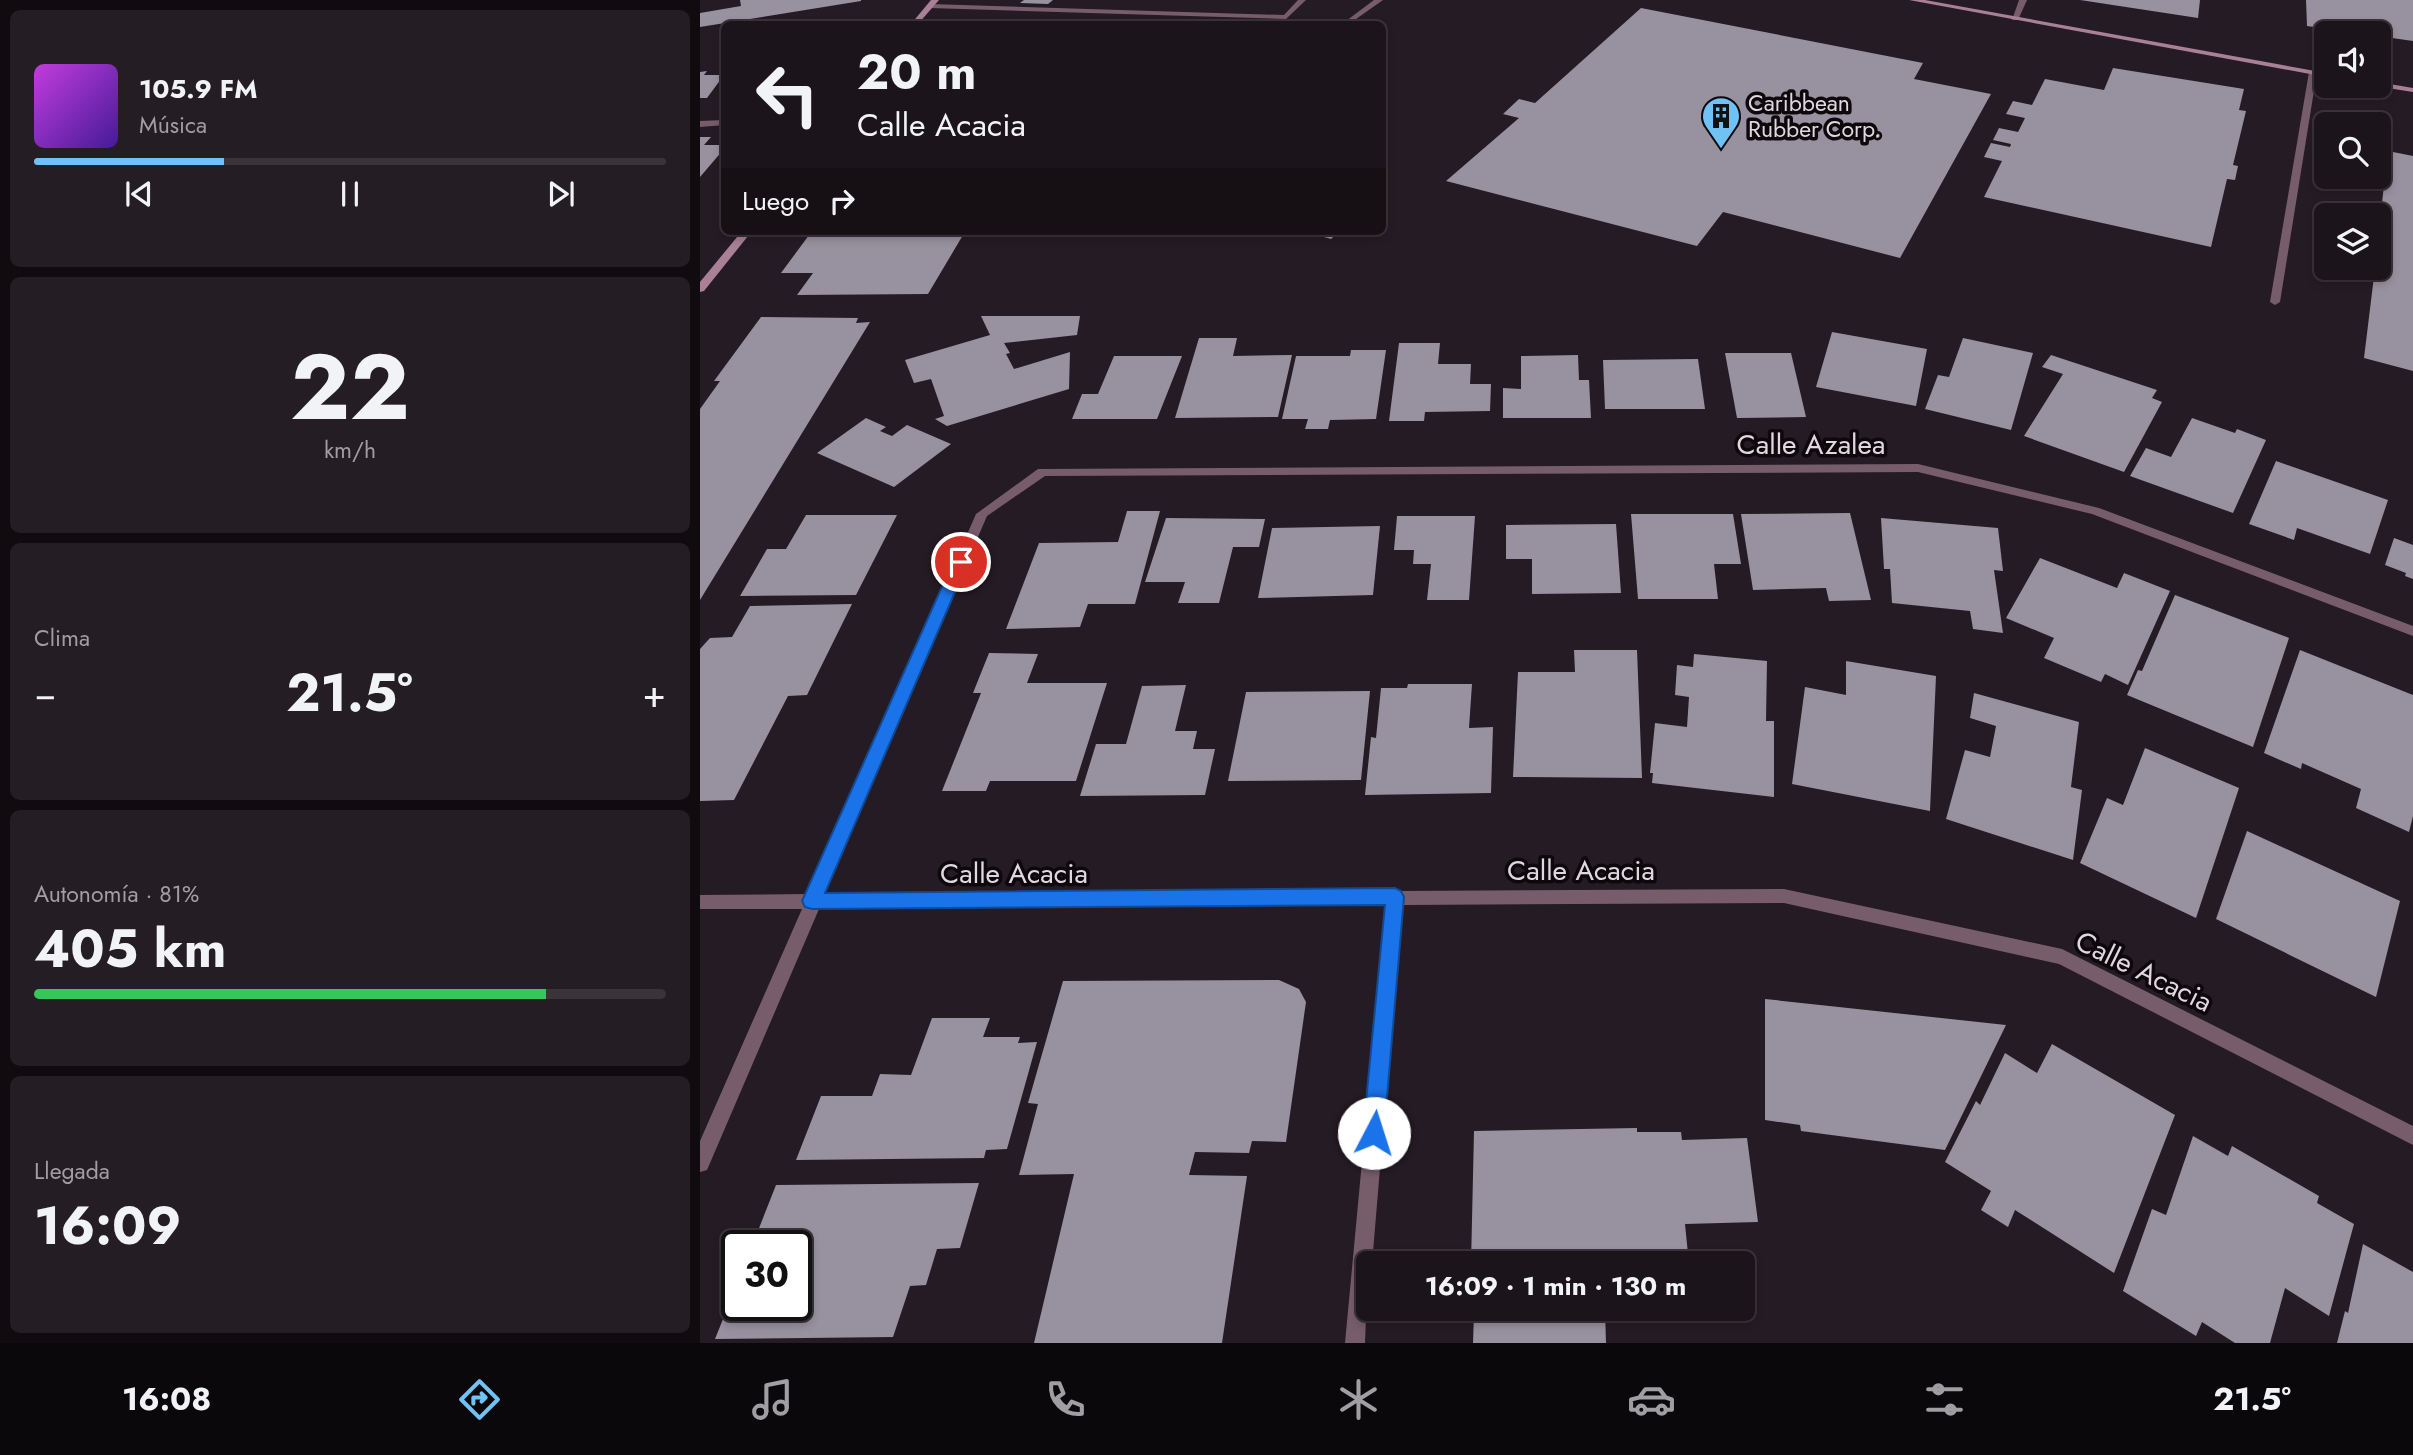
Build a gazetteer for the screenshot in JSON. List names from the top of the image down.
{
  "streets": {
    "street": ["Calle Azalea", "Calle Acacia"]
  },
  "crossings": [
    ["Calle Azalea", "Calle Acacia"]
  ],
  "places": {
    "building": ["Caribbean Rubber Corp."]
  },
  "page": {
    "turn": ["20 m", "Calle Acacia"],
    "song": ["105.9 FM", "Música"],
    "then": "Luego",
    "tile": [
      ["22", "km/h"],
      "Clima",
      ["Autonomía · 81%", "405 km"],
      ["Llegada", "16:09"]
    ],
    "heat": ["−", "21.5°", "+"],
    "limit": "30",
    "trip": "16:09 · 1 min · 130 m",
    "tabs": ["16:08", "21.5°"]
  }
}
